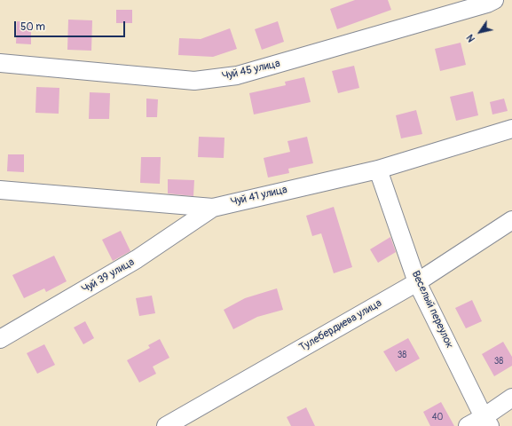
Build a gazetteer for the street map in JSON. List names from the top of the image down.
{
  "streets": {
    "street": [
      "Чуй 45 улица",
      "Чуй 41 улица",
      "Чуй 39 улица",
      "Веселый переулок",
      "Тулебердиева улица"
    ]
  },
  "crossings": [
    ["Чуй 41 улица", "Чуй 39 улица"],
    ["Чуй 41 улица", "Веселый переулок"],
    ["Веселый переулок", "Тулебердиева улица"]
  ],
  "house_numbers": ["38", "38", "40"],
  "scale_bar": "50 m",
  "north": "bottom left"
}
